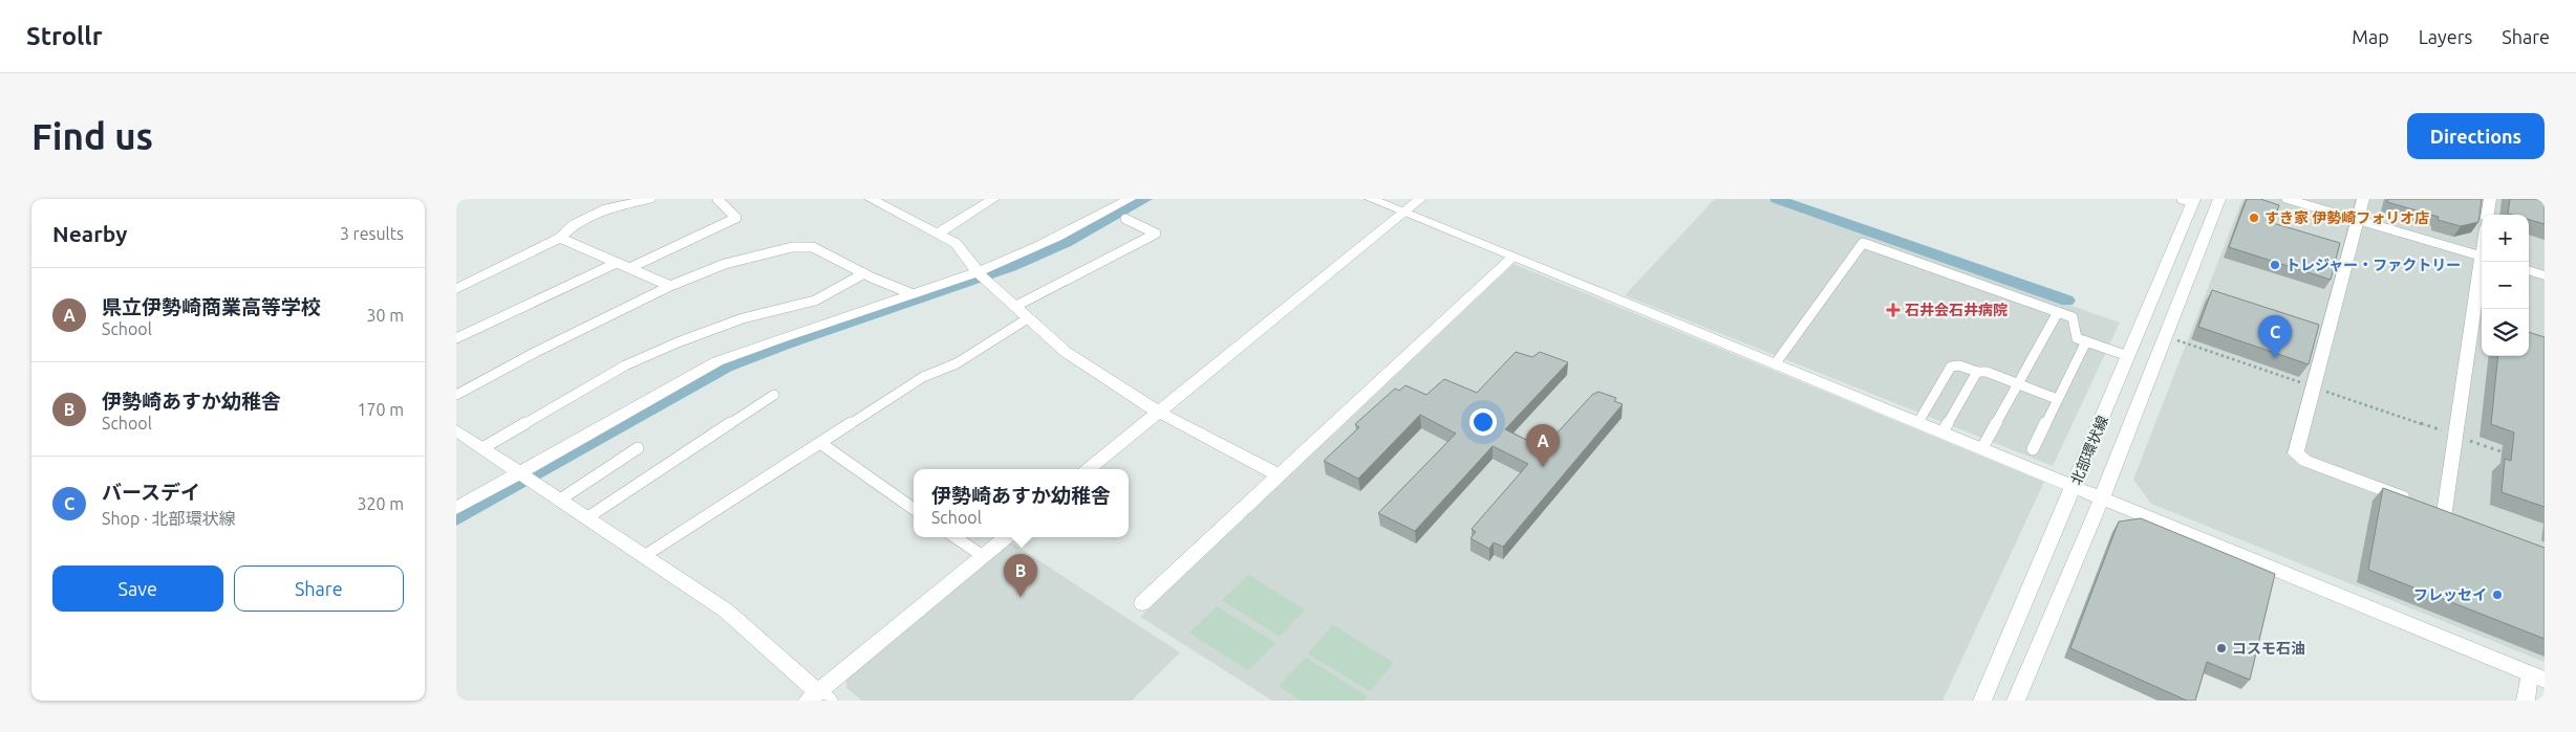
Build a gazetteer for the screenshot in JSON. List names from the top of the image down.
{
  "streets": {
    "street": ["北部環状線"]
  },
  "places": {
    "other": [
      "すき家 伊勢崎フォリオ店",
      "トレジャー・ファクトリー",
      "フレッセイ",
      "コスモ石油"
    ],
    "health": ["石井会石井病院"]
  },
  "page": {
    "header": "Strollr",
    "nav": ["Map", "Layers", "Share"],
    "buttons": [
      "Directions",
      ["Save", "Share"]
    ],
    "title": "Find us",
    "heading": ["Nearby", "3 results"],
    "map_buttons": ["+", "−"],
    "list": [
      {
        "mark": "A",
        "name": "県立伊勢崎商業高等学校",
        "note": "School",
        "value": "30 m"
      },
      {
        "mark": "B",
        "name": "伊勢崎あすか幼稚舎",
        "note": "School",
        "value": "170 m"
      },
      {
        "mark": "C",
        "name": "バースデイ",
        "note": "Shop · 北部環状線",
        "value": "320 m"
      }
    ],
    "pins": ["C", "A", "B"],
    "popup": ["伊勢崎あすか幼稚舎", "School"]
  }
}
